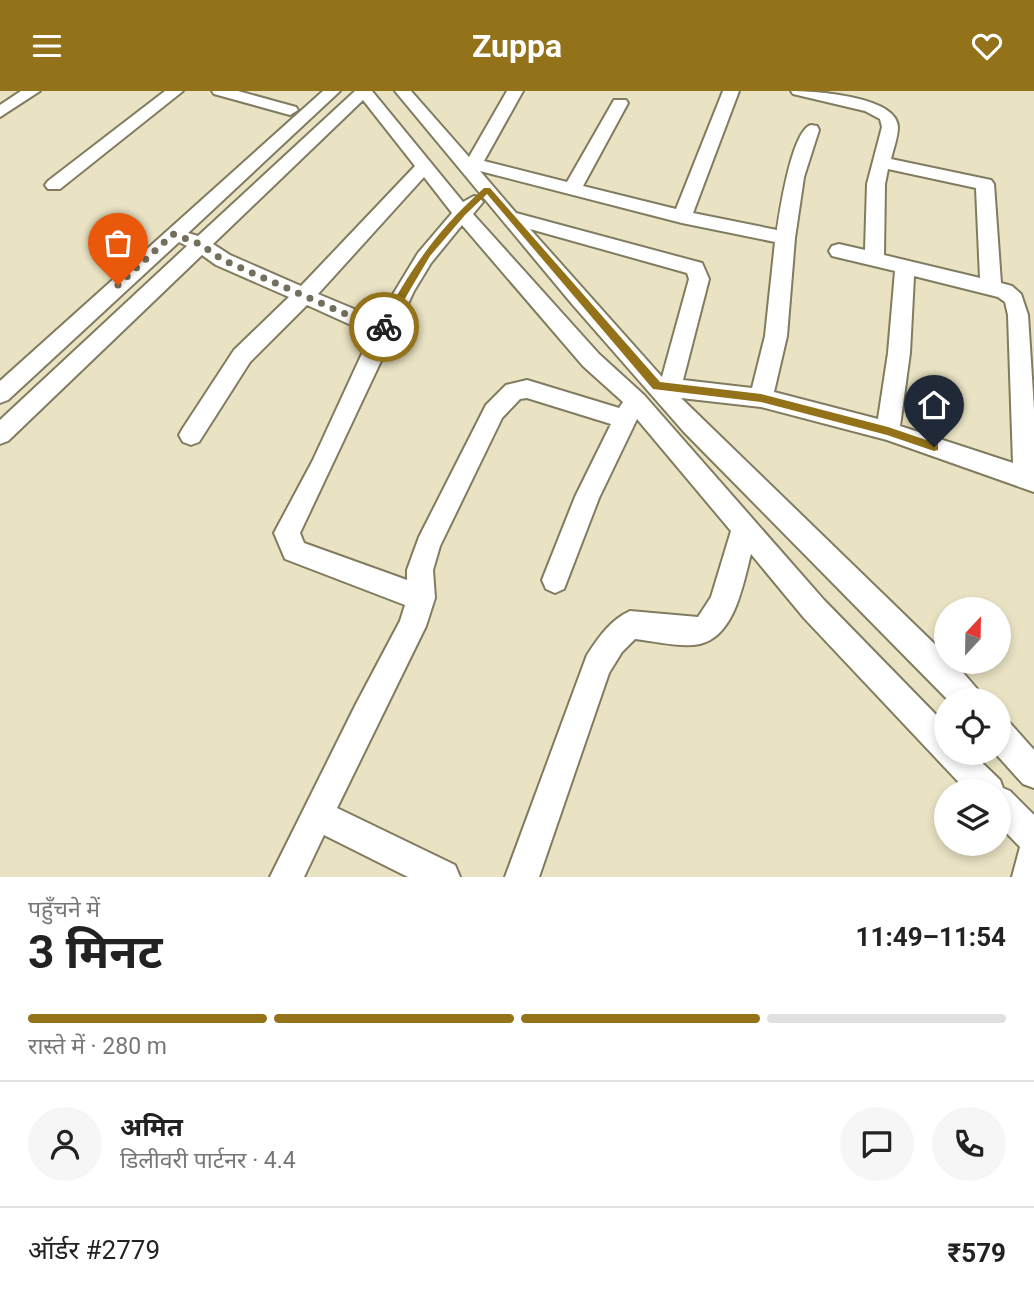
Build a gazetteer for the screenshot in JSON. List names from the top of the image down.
{
  "north": "top",
  "page": {
    "header": "Zuppa",
    "heading": ["3 मिनट", "पहुँचने में", "11:49–11:54"],
    "panel": [
      "अमित",
      "डिलीवरी पार्टनर · 4.4",
      "ऑर्डर #2779",
      "₹579"
    ],
    "bar": "रास्ते में · 280 m"
  }
}
